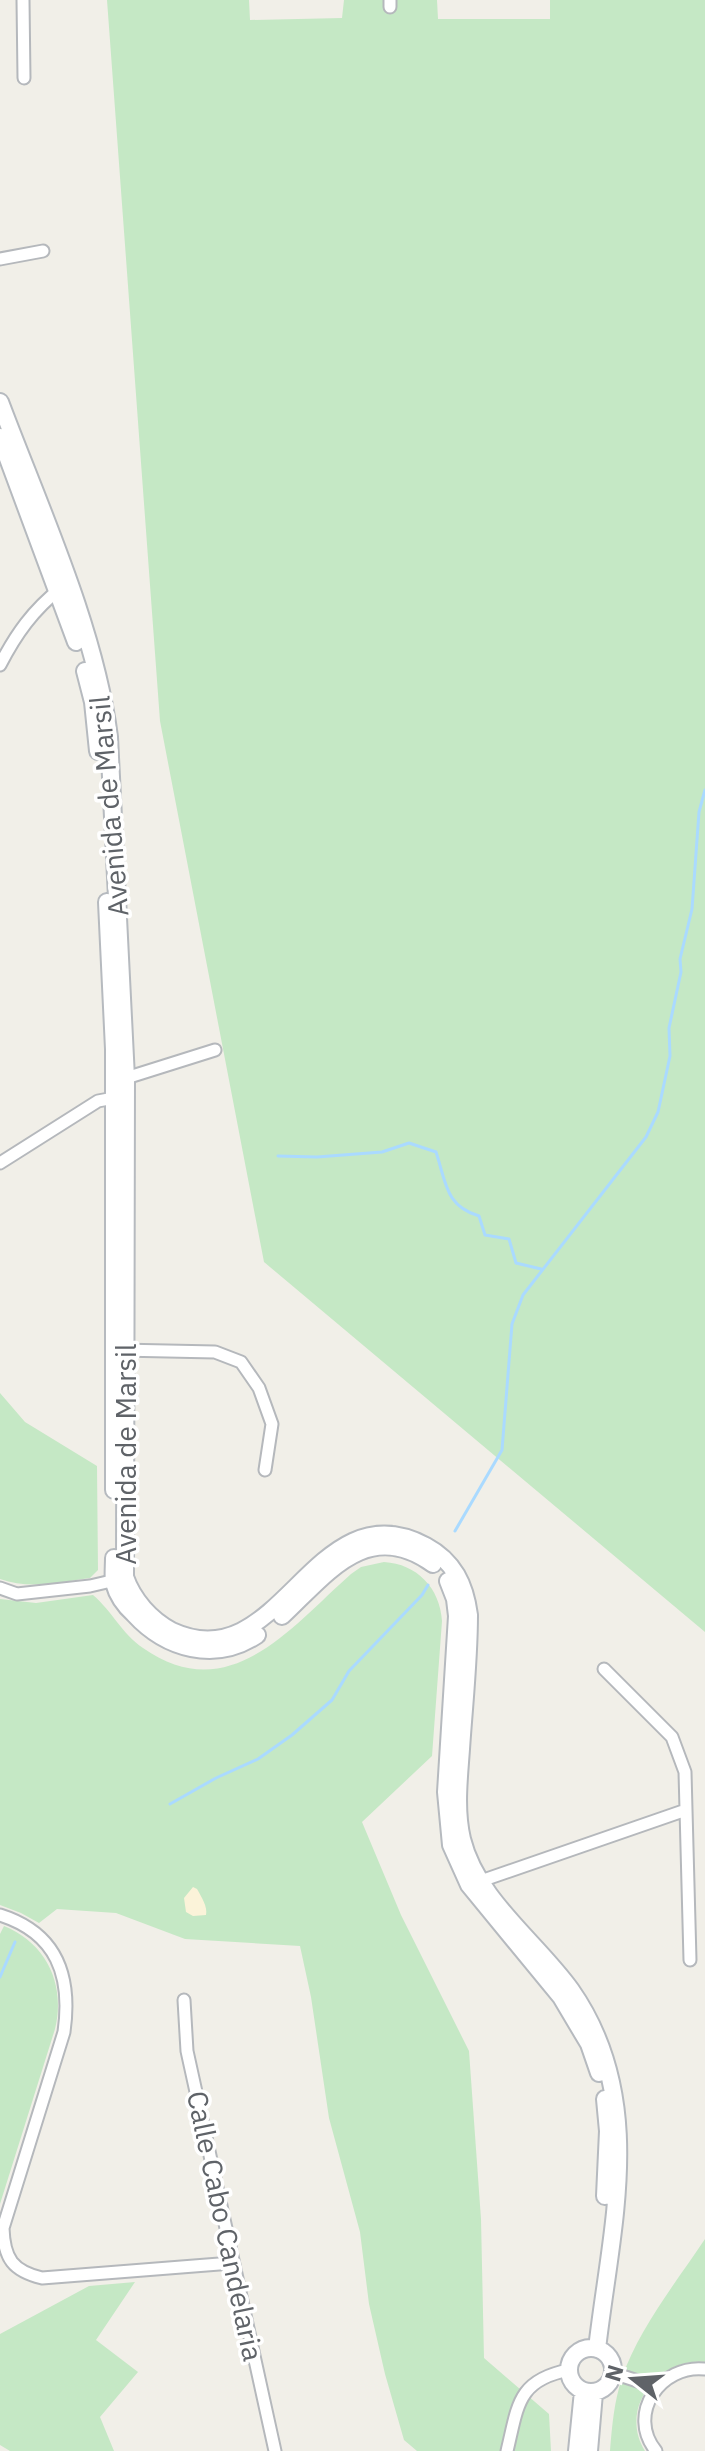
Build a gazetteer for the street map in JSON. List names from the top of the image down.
{
  "streets": {
    "street": ["Avenida de Marsil", "Calle Cabo Candelaria"]
  },
  "north": "left"
}
